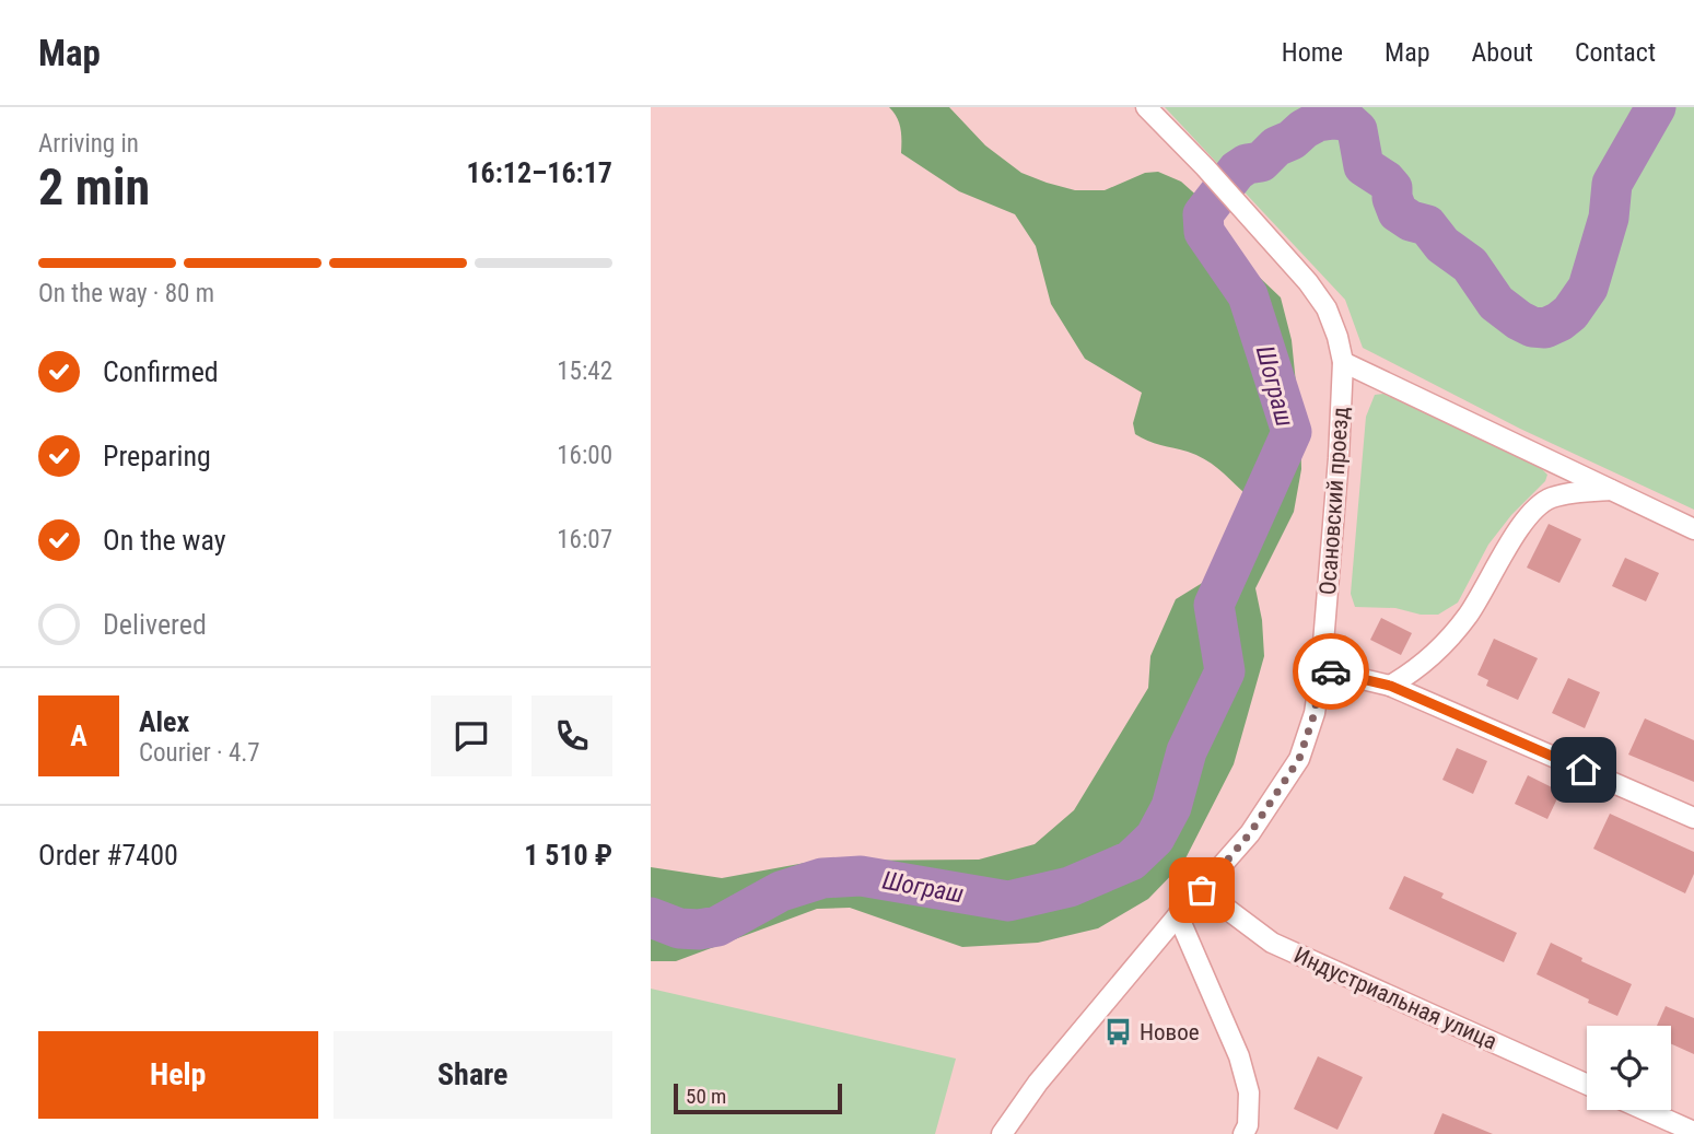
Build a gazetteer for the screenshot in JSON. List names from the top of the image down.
{
  "streets": {
    "street": ["Осановский проезд", "Индустриальная улица"]
  },
  "crossings": [
    ["Осановский проезд", "Индустриальная улица"]
  ],
  "water": ["Шограш"],
  "places": {
    "bus stop": ["Новое"]
  },
  "scale_bar": "50 m",
  "page": {
    "header": "Map",
    "nav": [
      "Home",
      "Map",
      "About",
      "Contact"
    ],
    "heading": ["2 min", "Arriving in", "16:12–16:17"],
    "panel": [
      "Alex",
      "Courier · 4.7",
      "Order #7400",
      "1 510 ₽"
    ],
    "bar": "On the way · 80 m",
    "list": [
      ["Confirmed", "15:42"],
      ["Preparing", "16:00"],
      ["On the way", "16:07"],
      "Delivered"
    ],
    "round": "A",
    "buttons": ["Help", "Share"],
    "scale": "50 m"
  }
}
